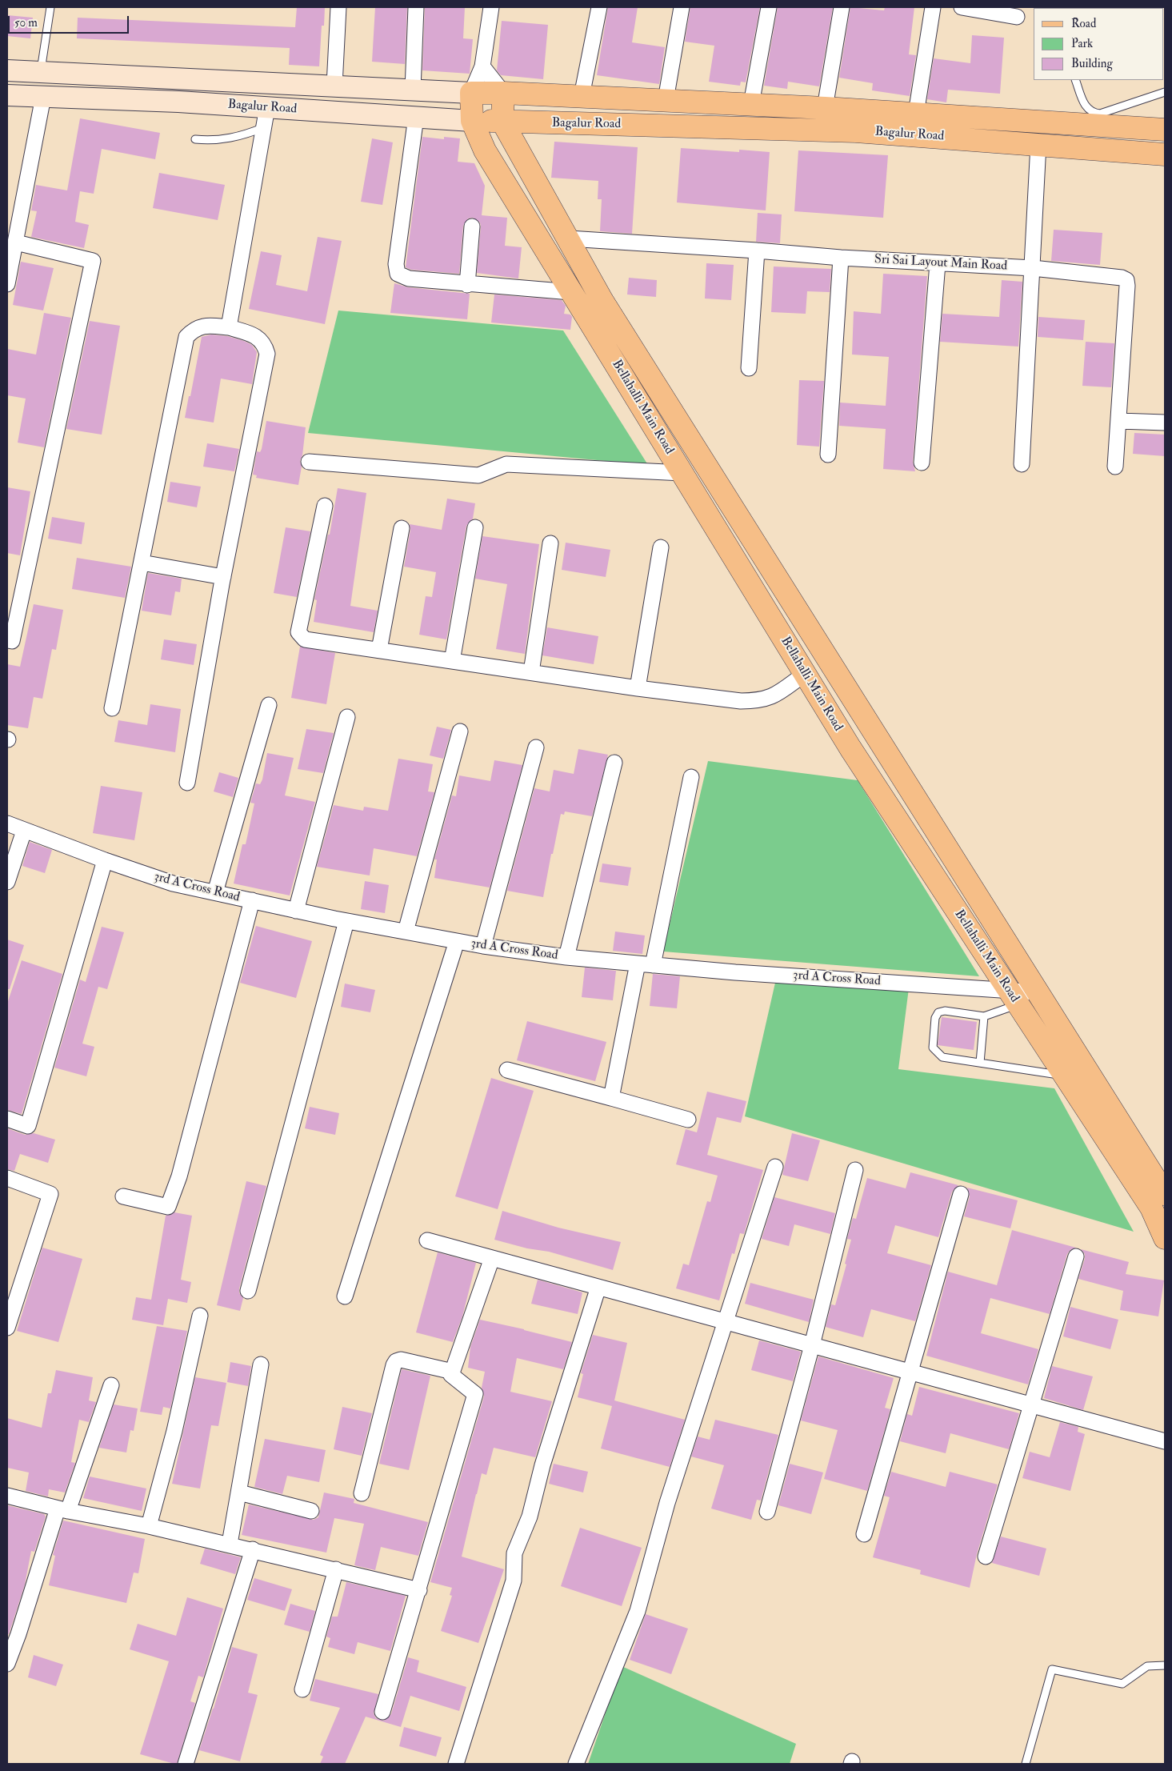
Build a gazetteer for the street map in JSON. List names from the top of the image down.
{
  "streets": {
    "main road": ["Bagalur Road", "Bellahalli Main Road"],
    "street": ["Sri Sai Layout Main Road", "3rd A Cross Road"]
  },
  "crossings": [
    ["Bagalur Road", "Bellahalli Main Road"],
    ["Sri Sai Layout Main Road", "Bellahalli Main Road"],
    ["Bellahalli Main Road", "3rd A Cross Road"]
  ],
  "legend": ["Road", "Park", "Building"],
  "scale_bar": "50 m"
}
